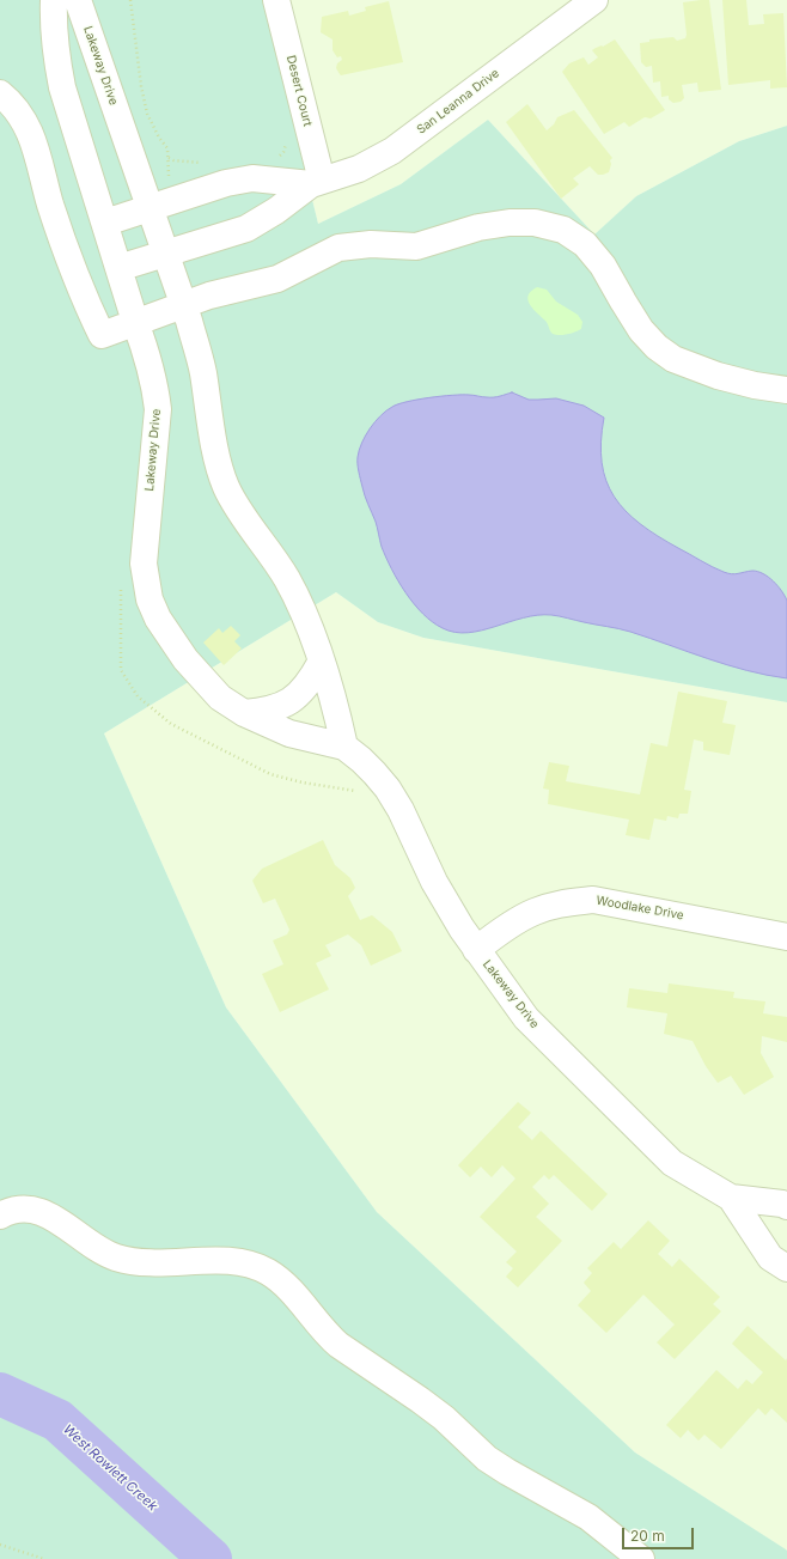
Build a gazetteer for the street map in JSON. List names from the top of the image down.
{
  "streets": {
    "street": [
      "Lakeway Drive",
      "Desert Court",
      "San Leanna Drive",
      "Woodlake Drive"
    ]
  },
  "crossings": [
    ["Lakeway Drive", "San Leanna Drive"],
    ["Lakeway Drive", "Woodlake Drive"],
    ["Desert Court", "San Leanna Drive"]
  ],
  "water": ["West Rowlett Creek"],
  "scale_bar": "20 m"
}
